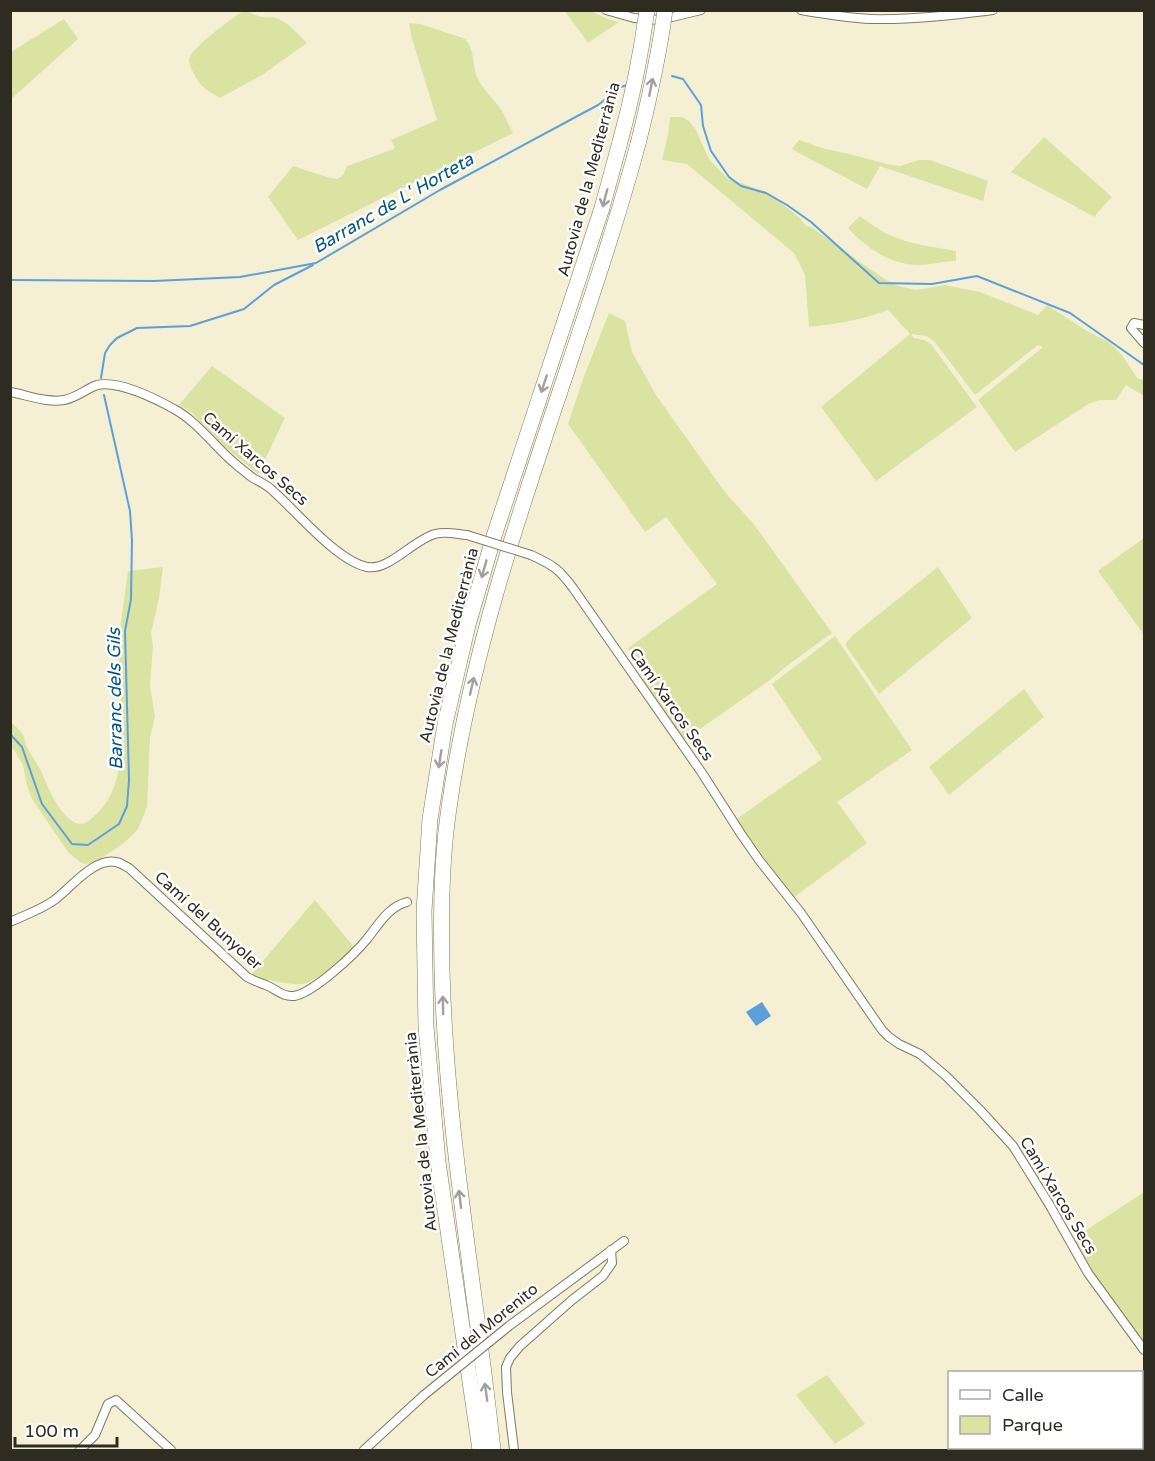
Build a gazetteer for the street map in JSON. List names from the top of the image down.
{
  "streets": {
    "highway": ["Autovia de la Mediterrània"],
    "street": ["Camí Xarcos Secs", "Camí del Bunyoler", "Camí del Morenito"]
  },
  "water": ["Barranc de L' Horteta", "Barranc dels Gils"],
  "legend": ["Calle", "Parque"],
  "scale_bar": "100 m"
}
